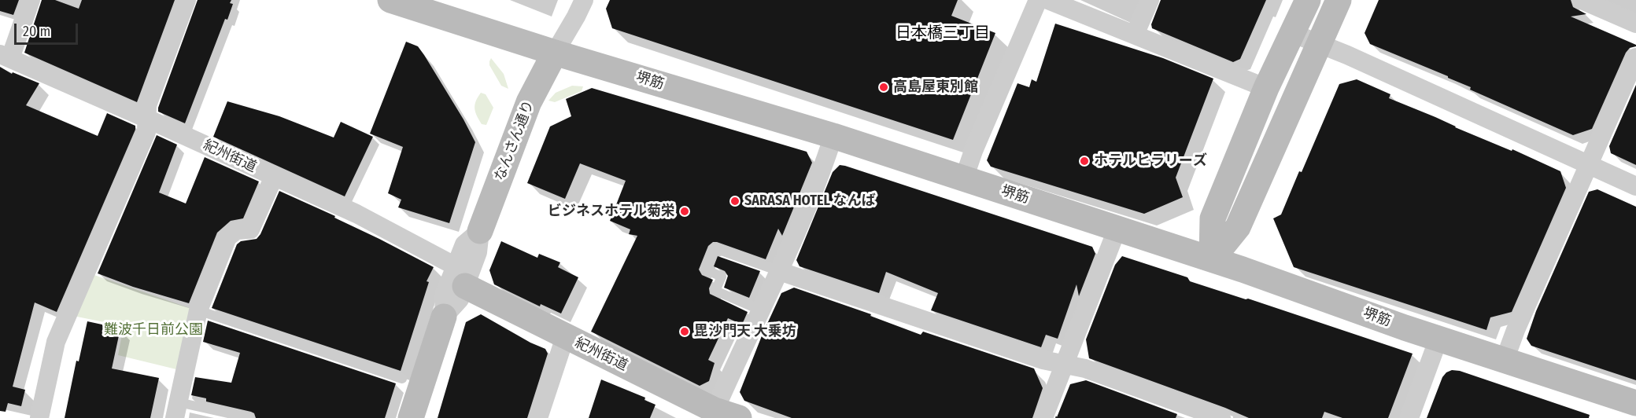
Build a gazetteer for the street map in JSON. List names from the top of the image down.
{
  "streets": {
    "main road": ["堺筋", "なんさん通り", "紀州街道"]
  },
  "crossings": [
    ["堺筋", "なんさん通り"],
    ["なんさん通り", "紀州街道"]
  ],
  "districts": ["日本橋三丁目"],
  "parks": ["難波千日前公園"],
  "places": [
    "高島屋東別館",
    "ホテルヒラリーズ",
    "SARASA HOTEL なんば",
    "ビジネスホテル菊栄",
    "毘沙門天 大乗坊"
  ],
  "scale_bar": "20 m"
}
